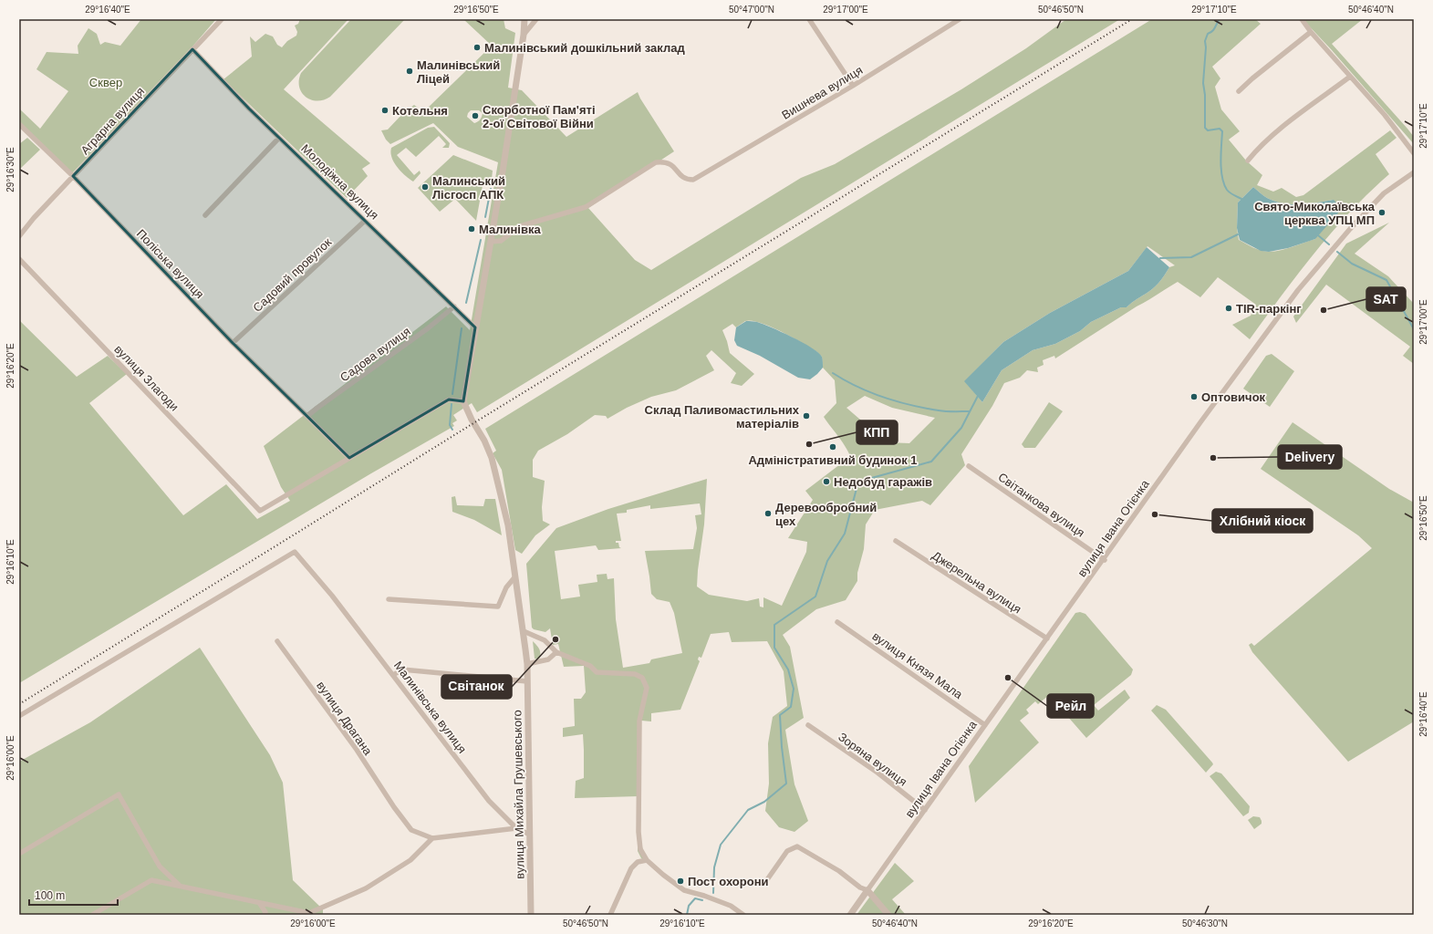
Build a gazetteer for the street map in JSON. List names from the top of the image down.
{
  "streets": {
    "street": [
      "Вишнева вулиця",
      "Аграрна вулиця",
      "Молодіжна вулиця",
      "Поліська вулиця",
      "Садовий провулок",
      "Садова вулиця",
      "вулиця Злагоди",
      "Світанкова вулиця",
      "вулиця Івана Огієнка",
      "Джерельна вулиця",
      "вулиця Князя Мала",
      "Малинівська вулиця",
      "вулиця Драгана",
      "Зоряна вулиця",
      "вулиця Михайла Грушевського"
    ]
  },
  "crossings": [
    ["Аграрна вулиця", "Молодіжна вулиця"],
    ["Аграрна вулиця", "Поліська вулиця"],
    ["Молодіжна вулиця", "Садовий провулок"],
    ["Молодіжна вулиця", "Садова вулиця"],
    ["Поліська вулиця", "Садовий провулок"],
    ["Поліська вулиця", "Садова вулиця"],
    ["Поліська вулиця", "вулиця Злагоди"],
    ["Світанкова вулиця", "вулиця Івана Огієнка"],
    ["вулиця Івана Огієнка", "Джерельна вулиця"],
    ["вулиця Івана Огієнка", "вулиця Князя Мала"],
    ["вулиця Івана Огієнка", "Зоряна вулиця"]
  ],
  "parks": ["Сквер"],
  "places": [
    "Малинівський дошкільний заклад",
    "Малинівський Ліцей",
    "Котельня",
    "Скорботної Пам'яті 2-ої Світової Війни",
    "Малинський Лісгосп АПК",
    "Свято-Миколаївська церква УПЦ МП",
    "Малинівка",
    "TIR-паркінг",
    "SAT",
    "Оптовичок",
    "Склад Паливомастильних матеріалів",
    "КПП",
    "Адміністративний будинок 1",
    "Delivery",
    "Недобуд гаражів",
    "Деревообробний цех",
    "Хлібний кіоск",
    "Світанок",
    "Рейл",
    "Пост охорони"
  ],
  "scale_bar": "100 m",
  "coordinates": [
    "29°16'40\"E",
    "29°16'50\"E",
    "50°47'00\"N",
    "29°17'00\"E",
    "50°46'50\"N",
    "29°17'10\"E",
    "50°46'40\"N",
    "29°16'30\"E",
    "29°16'20\"E",
    "29°16'10\"E",
    "29°16'00\"E",
    "50°46'30\"N"
  ]
}
